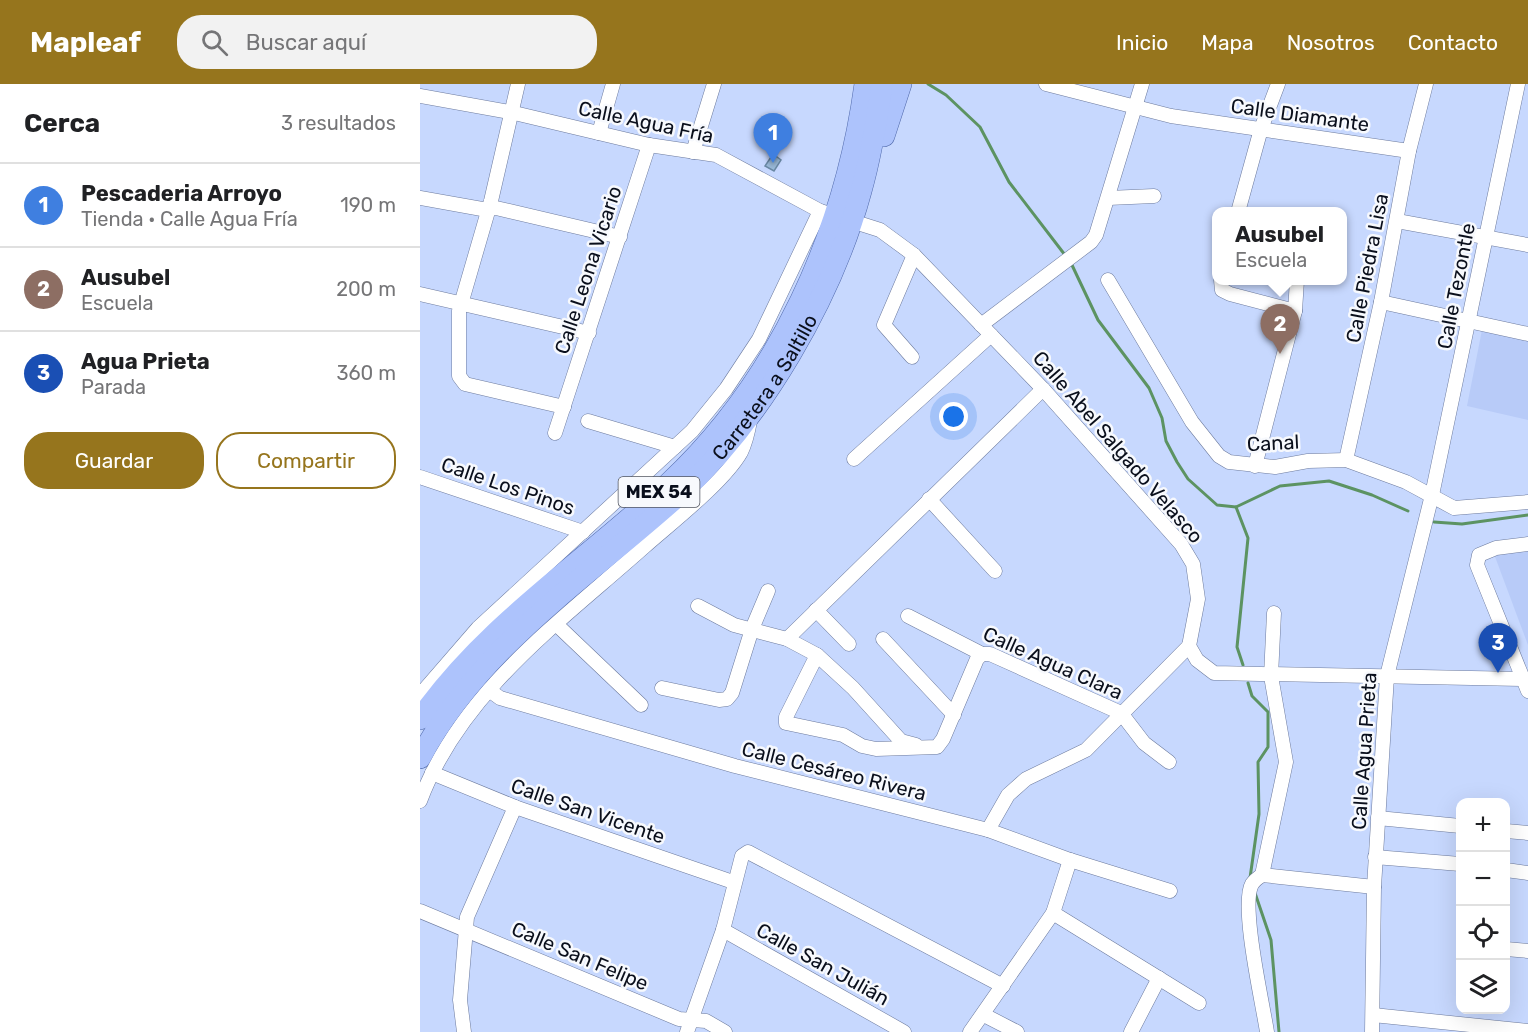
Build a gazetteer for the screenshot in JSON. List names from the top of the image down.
{
  "streets": {
    "main road": ["Carretera a Saltillo", "MEX 54"],
    "street": [
      "Calle Diamante",
      "Calle Agua Fría",
      "Calle Piedra Lisa",
      "Calle Leona Vicario",
      "Calle Tezontle",
      "Canal",
      "Calle Abel Salgado Velasco",
      "Calle Los Pinos",
      "Calle Agua Clara",
      "Calle Agua Prieta",
      "Calle Cesáreo Rivera",
      "Calle San Vicente",
      "Calle San Felipe",
      "Calle San Julián"
    ]
  },
  "crossings": [
    ["Calle Diamante", "Calle Piedra Lisa"],
    ["Calle Agua Fría", "Calle Leona Vicario"],
    ["Calle Agua Fría", "Carretera a Saltillo"],
    ["Calle Agua Fría", "Calle Abel Salgado Velasco"],
    ["Calle Piedra Lisa", "Canal"],
    ["Calle Tezontle", "Canal"],
    ["Calle Tezontle", "Calle Agua Prieta"],
    ["Carretera a Saltillo", "Calle Abel Salgado Velasco"],
    ["Carretera a Saltillo", "Calle San Vicente"],
    ["Canal", "Calle Agua Prieta"]
  ],
  "page": {
    "header": "Mapleaf",
    "search": "Buscar aquí",
    "nav": [
      "Inicio",
      "Mapa",
      "Nosotros",
      "Contacto"
    ],
    "heading": ["Cerca", "3 resultados"],
    "pins": ["1", "2", "3"],
    "list": [
      {
        "mark": "1",
        "name": "Pescaderia Arroyo",
        "note": "Tienda · Calle Agua Fría",
        "value": "190 m"
      },
      {
        "mark": "2",
        "name": "Ausubel",
        "note": "Escuela",
        "value": "200 m"
      },
      {
        "mark": "3",
        "name": "Agua Prieta",
        "note": "Parada",
        "value": "360 m"
      }
    ],
    "popup": ["Ausubel", "Escuela"],
    "buttons": ["Guardar", "Compartir"],
    "map_buttons": ["+", "−"]
  }
}
